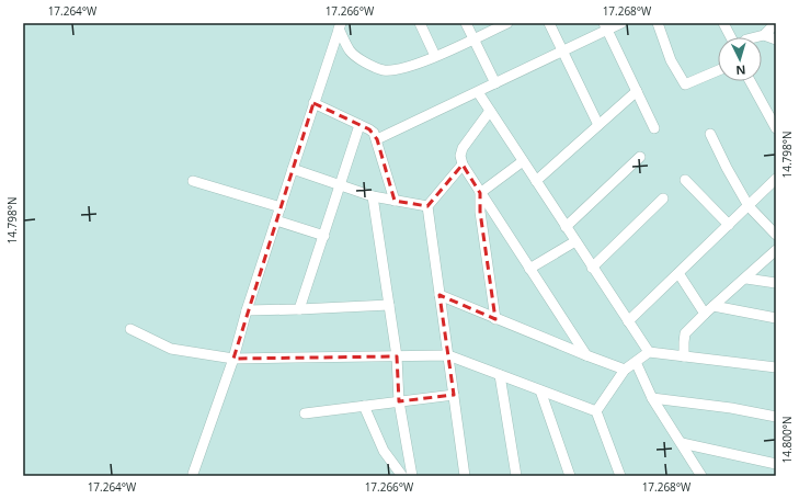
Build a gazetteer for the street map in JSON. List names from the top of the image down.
{
  "north": "bottom",
  "coordinates": [
    "17.264°W",
    "17.266°W",
    "17.268°W",
    "14.798°N",
    "14.800°N"
  ]
}
